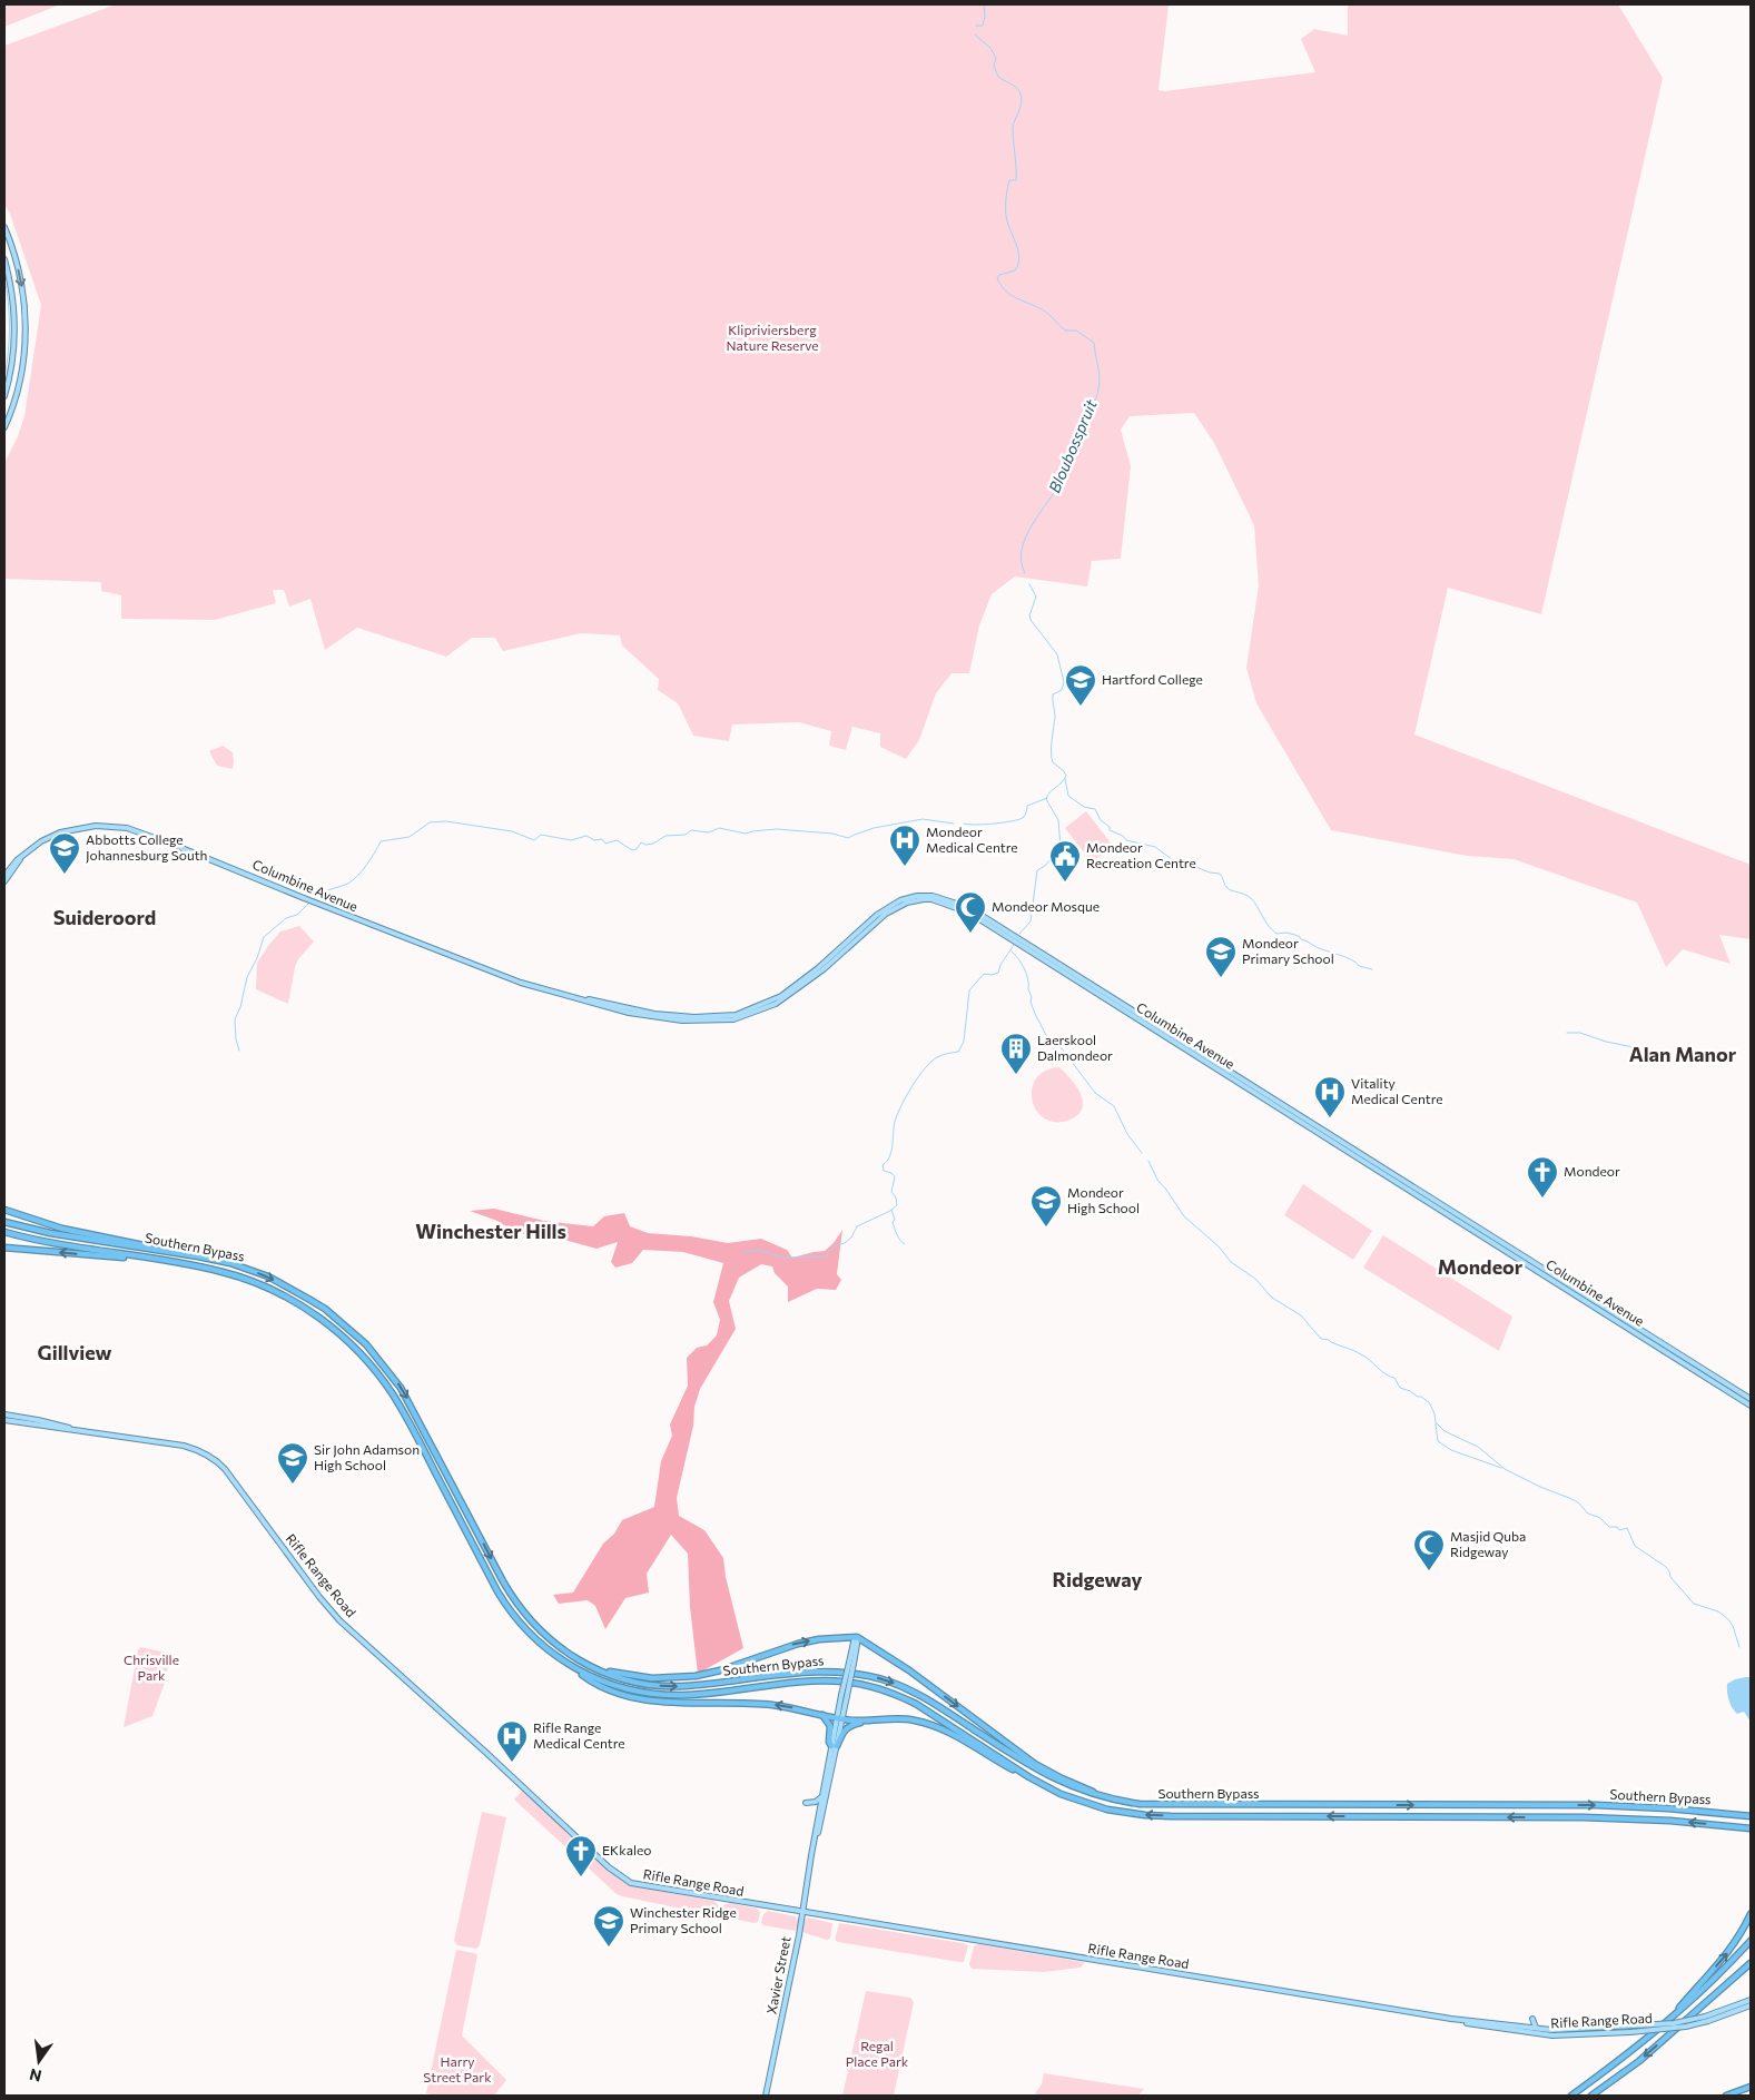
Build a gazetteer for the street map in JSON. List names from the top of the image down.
{
  "streets": {
    "highway": ["Southern Bypass"],
    "main road": ["Columbine Avenue", "Rifle Range Road", "Xavier Street"]
  },
  "crossings": [
    ["Rifle Range Road", "Xavier Street"]
  ],
  "districts": [
    "Suideroord",
    "Alan Manor",
    "Winchester Hills",
    "Mondeor",
    "Gillview",
    "Ridgeway"
  ],
  "water": ["Bloubosspruit"],
  "parks": [
    "Klipriviersberg Nature Reserve",
    "Chrisville Park",
    "Regal Place Park",
    "Harry Street Park"
  ],
  "places": {
    "school or university": [
      "Hartford College",
      "Abbotts College Johannesburg South",
      "Mondeor Primary School",
      "Mondeor High School",
      "Sir John Adamson High School",
      "Winchester Ridge Primary School"
    ],
    "hospital": ["Mondeor Medical Centre", "Vitality Medical Centre", "Rifle Range Medical Centre"],
    "public building": ["Mondeor Recreation Centre"],
    "mosque": ["Mondeor Mosque", "Masjid Quba Ridgeway"],
    "building": ["Laerskool Dalmondeor"],
    "church": ["Mondeor", "EKkaleo"]
  },
  "north": "bottom"
}
